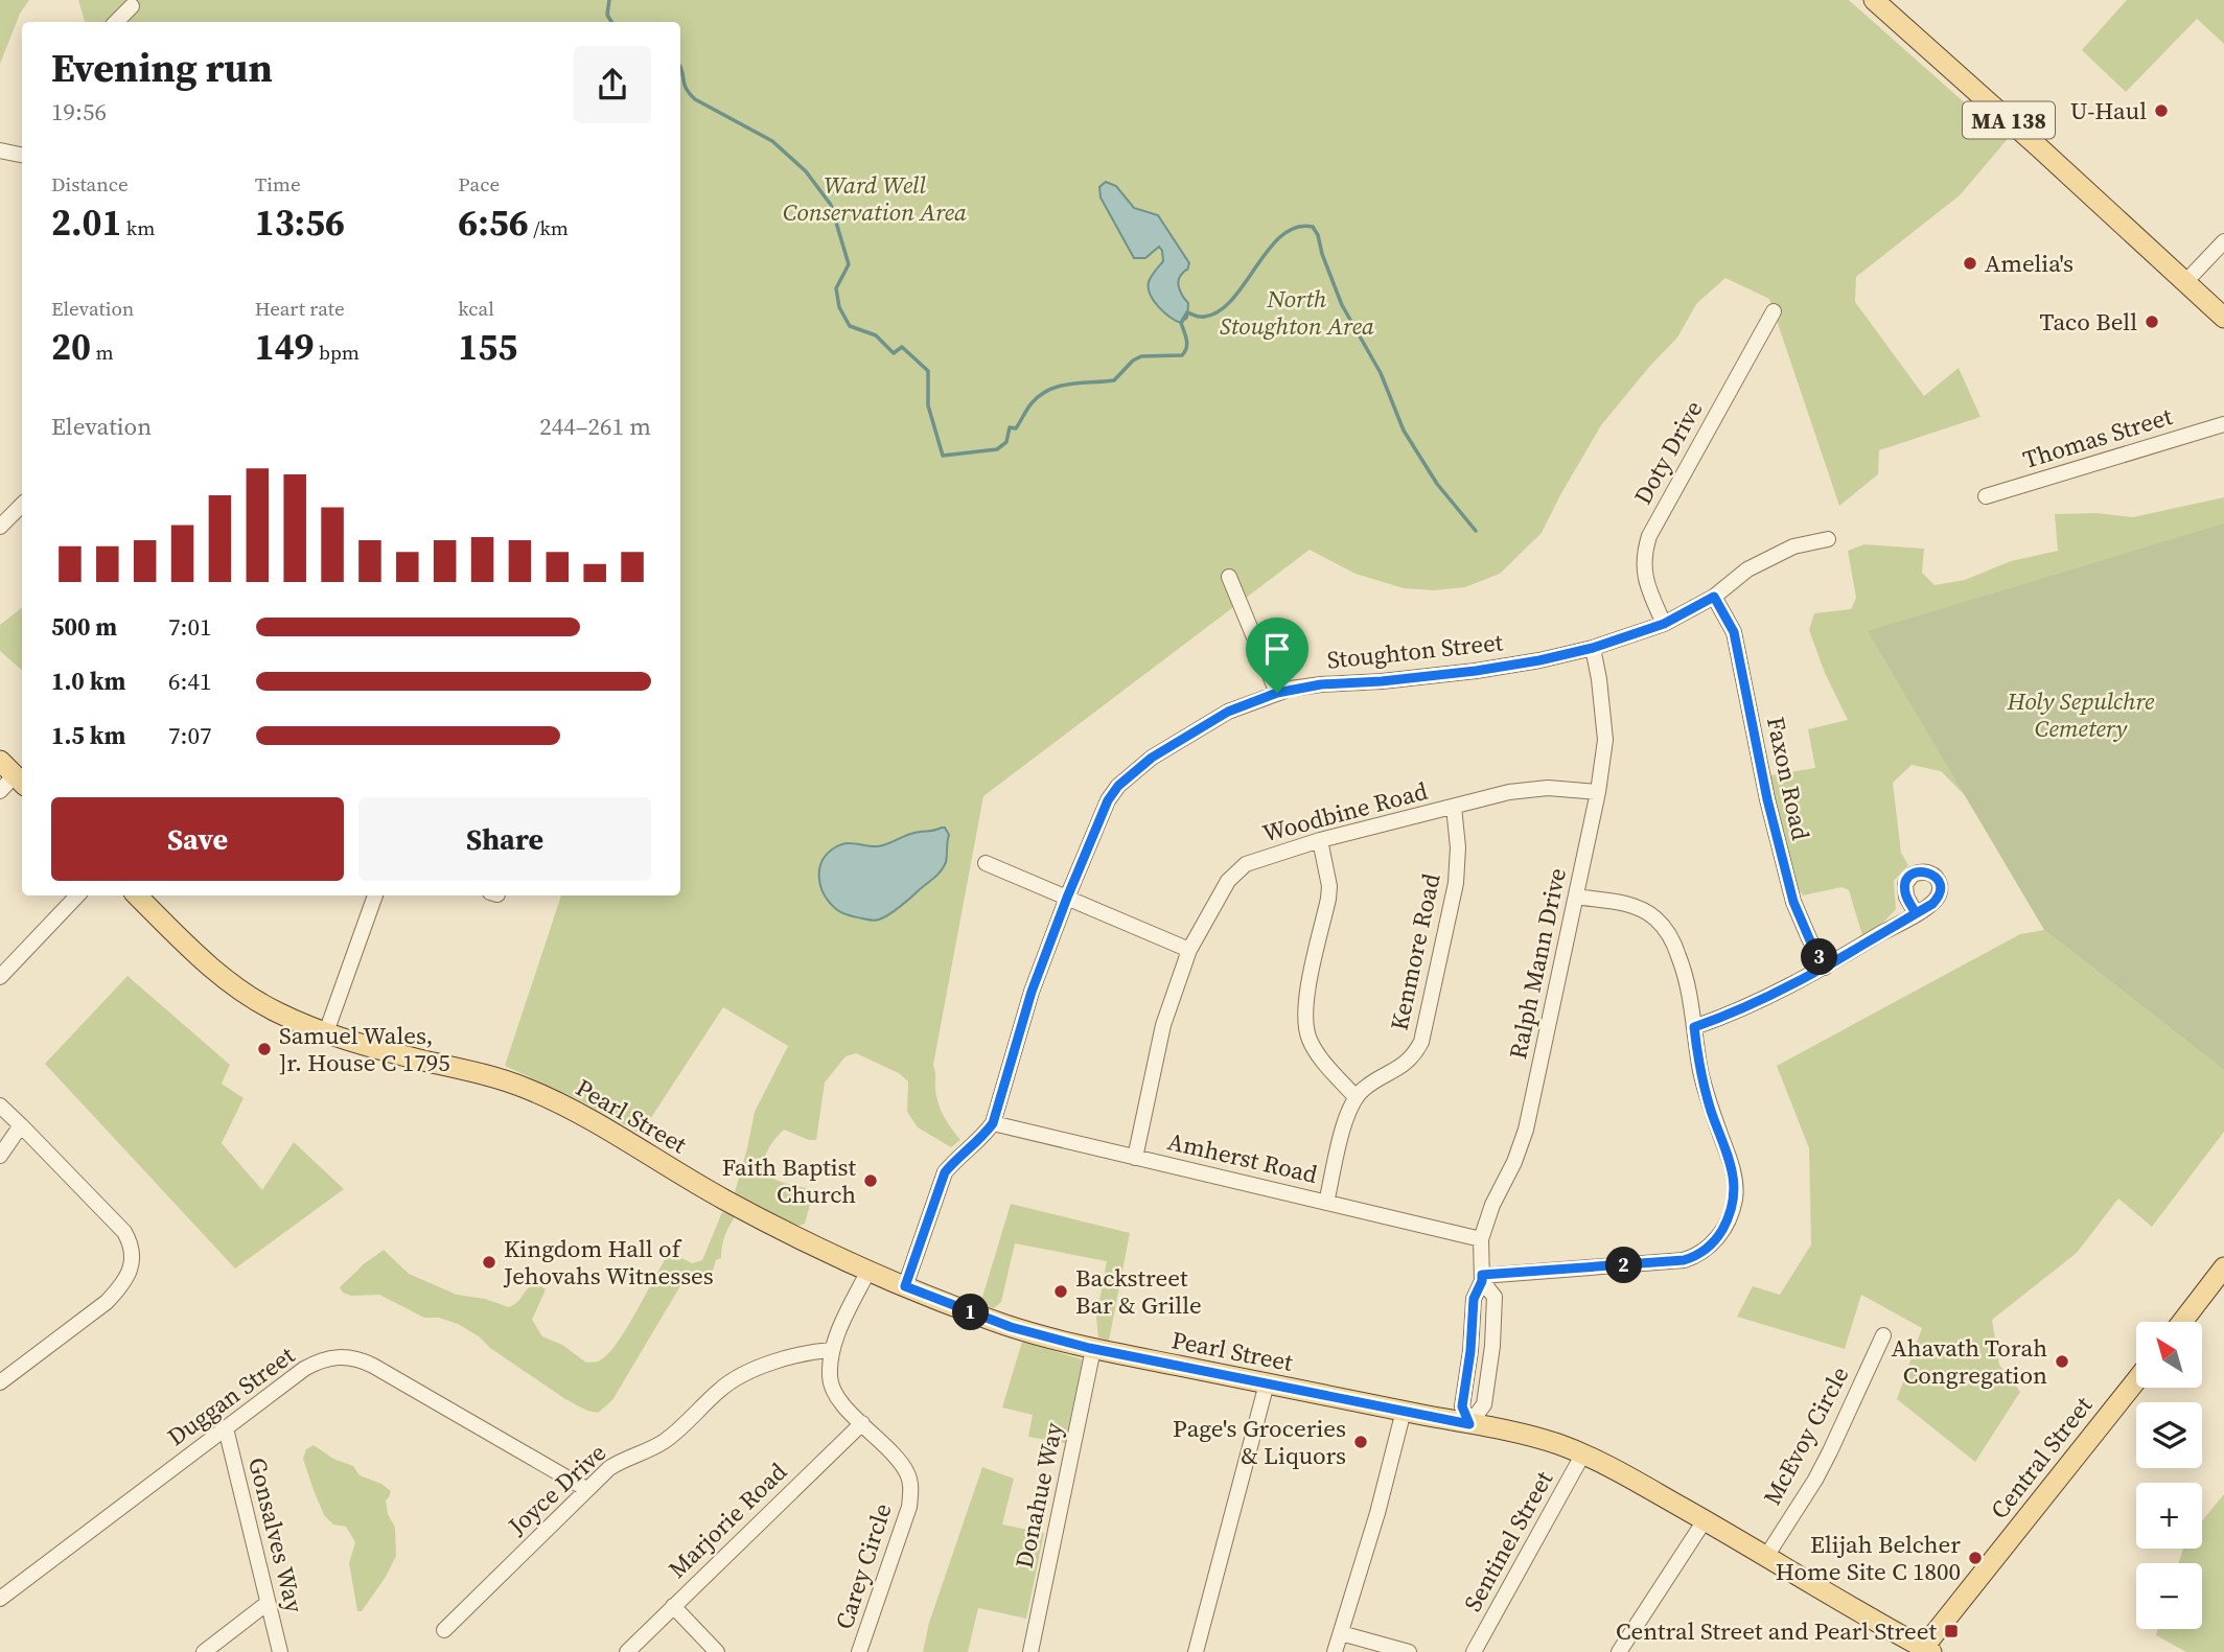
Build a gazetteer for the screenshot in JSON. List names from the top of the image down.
{
  "streets": {
    "main road": ["MA 138", "Pearl Street", "Central Street"],
    "street": [
      "Thomas Street",
      "Doty Drive",
      "Stoughton Street",
      "Faxon Road",
      "Woodbine Road",
      "Kenmore Road",
      "Ralph Mann Drive",
      "Amherst Road",
      "Duggan Street",
      "McEvoy Circle",
      "Joyce Drive",
      "Donahue Way",
      "Marjorie Road",
      "Gonsalves Way",
      "Sentinel Street",
      "Carey Circle"
    ]
  },
  "crossings": [
    ["Doty Drive", "Stoughton Street"],
    ["Stoughton Street", "Faxon Road"],
    ["Stoughton Street", "Ralph Mann Drive"],
    ["Stoughton Street", "Pearl Street"],
    ["Stoughton Street", "Amherst Road"],
    ["Woodbine Road", "Kenmore Road"],
    ["Woodbine Road", "Ralph Mann Drive"],
    ["Woodbine Road", "Amherst Road"],
    ["Ralph Mann Drive", "Pearl Street"],
    ["Ralph Mann Drive", "Amherst Road"],
    ["Pearl Street", "McEvoy Circle"],
    ["Pearl Street", "Central Street"],
    ["Pearl Street", "Donahue Way"],
    ["Pearl Street", "Sentinel Street"],
    ["Pearl Street", "Carey Circle"],
    ["Duggan Street", "Joyce Drive"],
    ["Duggan Street", "Gonsalves Way"],
    ["Joyce Drive", "Carey Circle"],
    ["Marjorie Road", "Carey Circle"]
  ],
  "parks": ["Ward Well Conservation Area", "North Stoughton Area", "Holy Sepulchre Cemetery"],
  "places": {
    "other": [
      "U-Haul",
      "Amelia's",
      "Taco Bell",
      "Samuel Wales, ]r. House C 1795",
      "Faith Baptist Church",
      "Kingdom Hall of Jehovahs Witnesses",
      "Backstreet Bar & Grille",
      "Ahavath Torah Congregation",
      "Page's Groceries & Liquors",
      "Elijah Belcher Home Site C 1800"
    ],
    "transit": ["Central Street and Pearl Street"]
  },
  "north": "top left",
  "page": {
    "heading": ["Evening run", "19:56"],
    "stats": [
      ["Distance", "2.01 km"],
      ["Time", "13:56"],
      ["Pace", "6:56 /km"],
      ["Elevation", "20 m"],
      ["Heart rate", "149 bpm"],
      ["kcal", "155"]
    ],
    "chart": ["Elevation", "244–261 m"],
    "list": [
      {
        "name": "500 m",
        "note": "7:01"
      },
      {
        "name": "1.0 km",
        "note": "6:41"
      },
      {
        "name": "1.5 km",
        "note": "7:07"
      }
    ],
    "buttons": ["Save", "Share"],
    "pins": ["3", "2", "1"],
    "map_buttons": ["+", "−"]
  }
}
